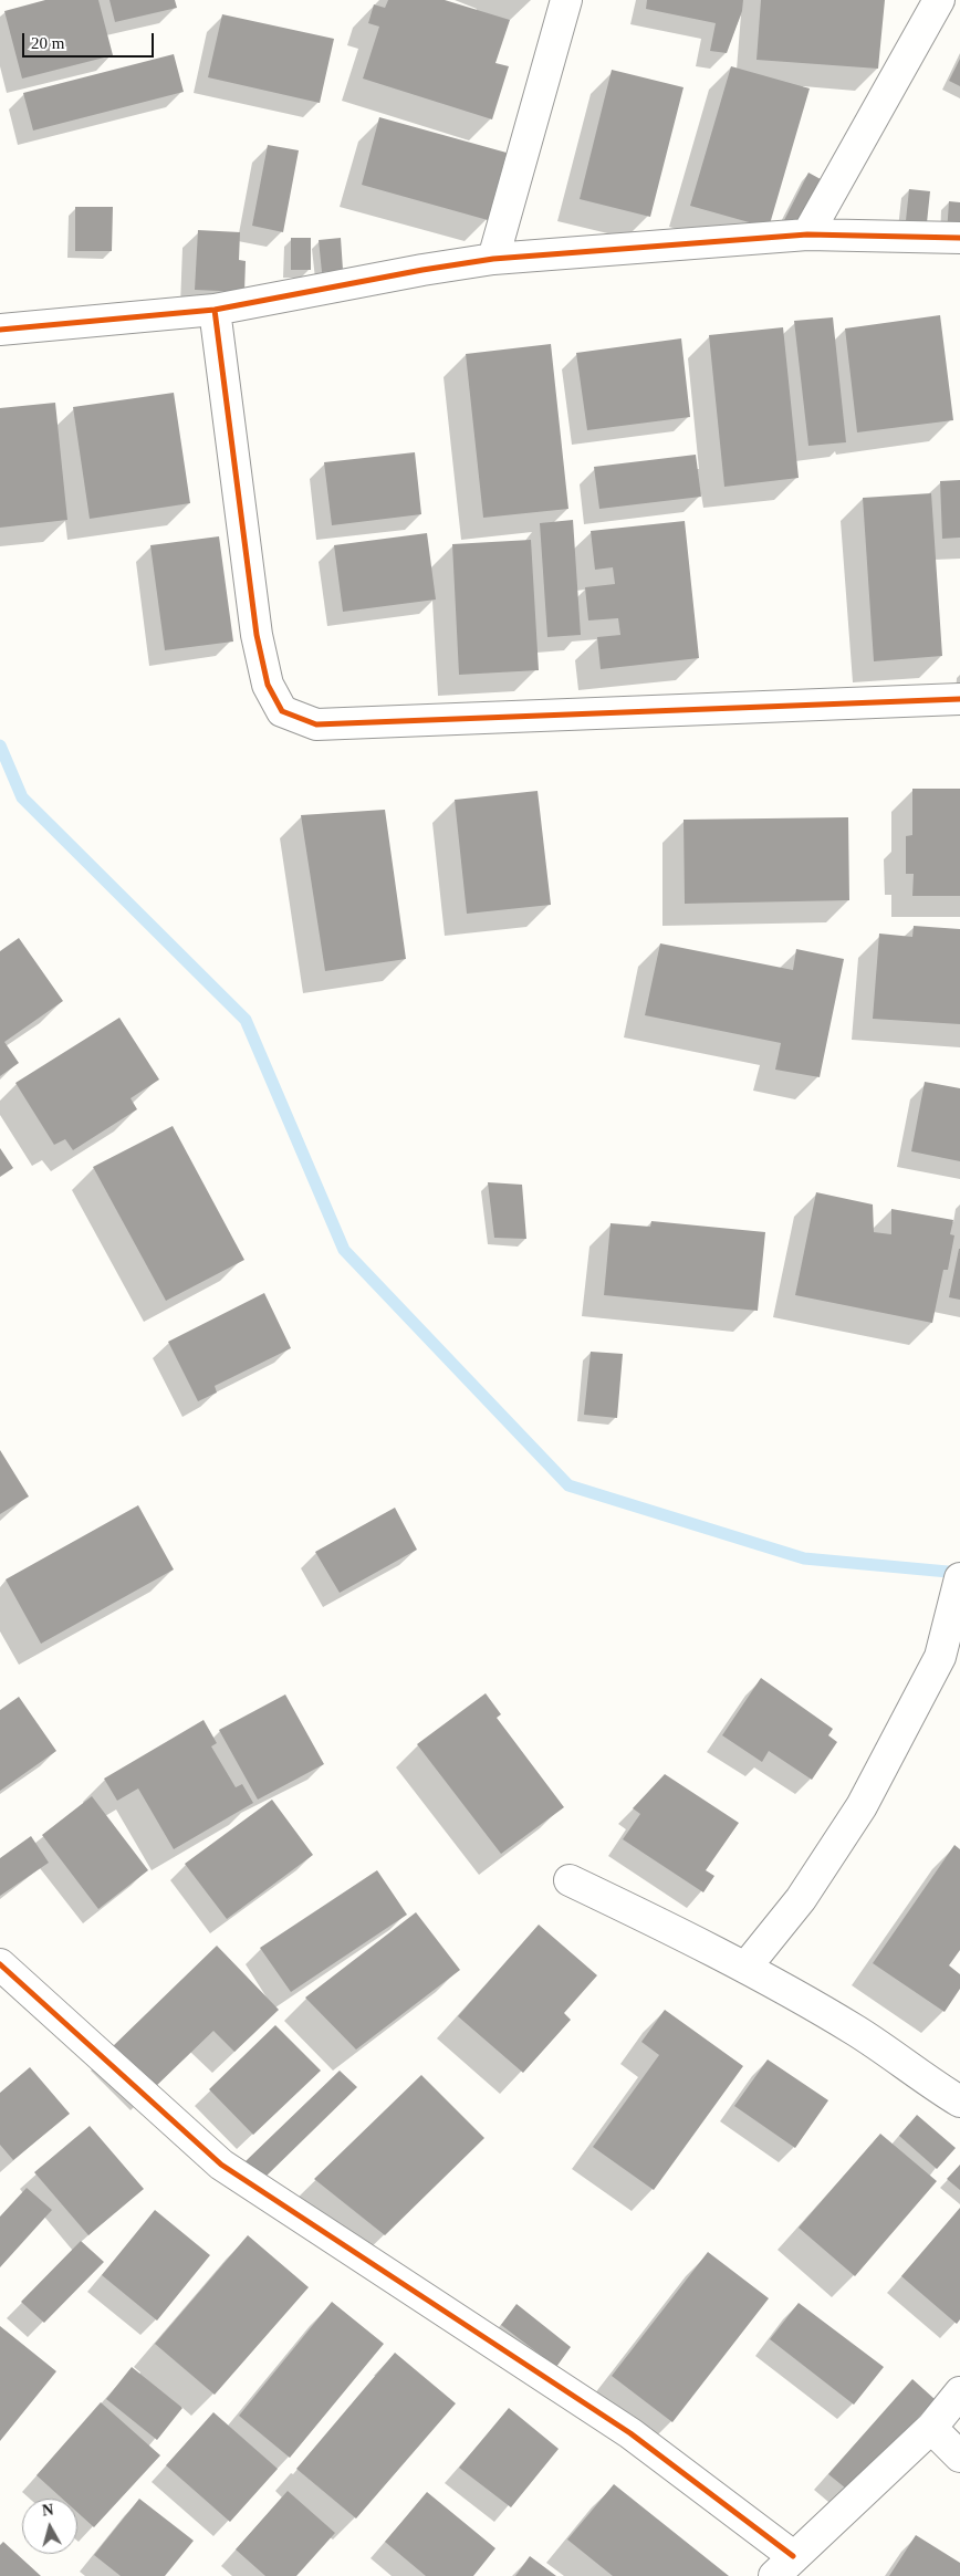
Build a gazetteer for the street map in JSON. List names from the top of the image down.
{
  "scale_bar": "20 m",
  "north": "top"
}
